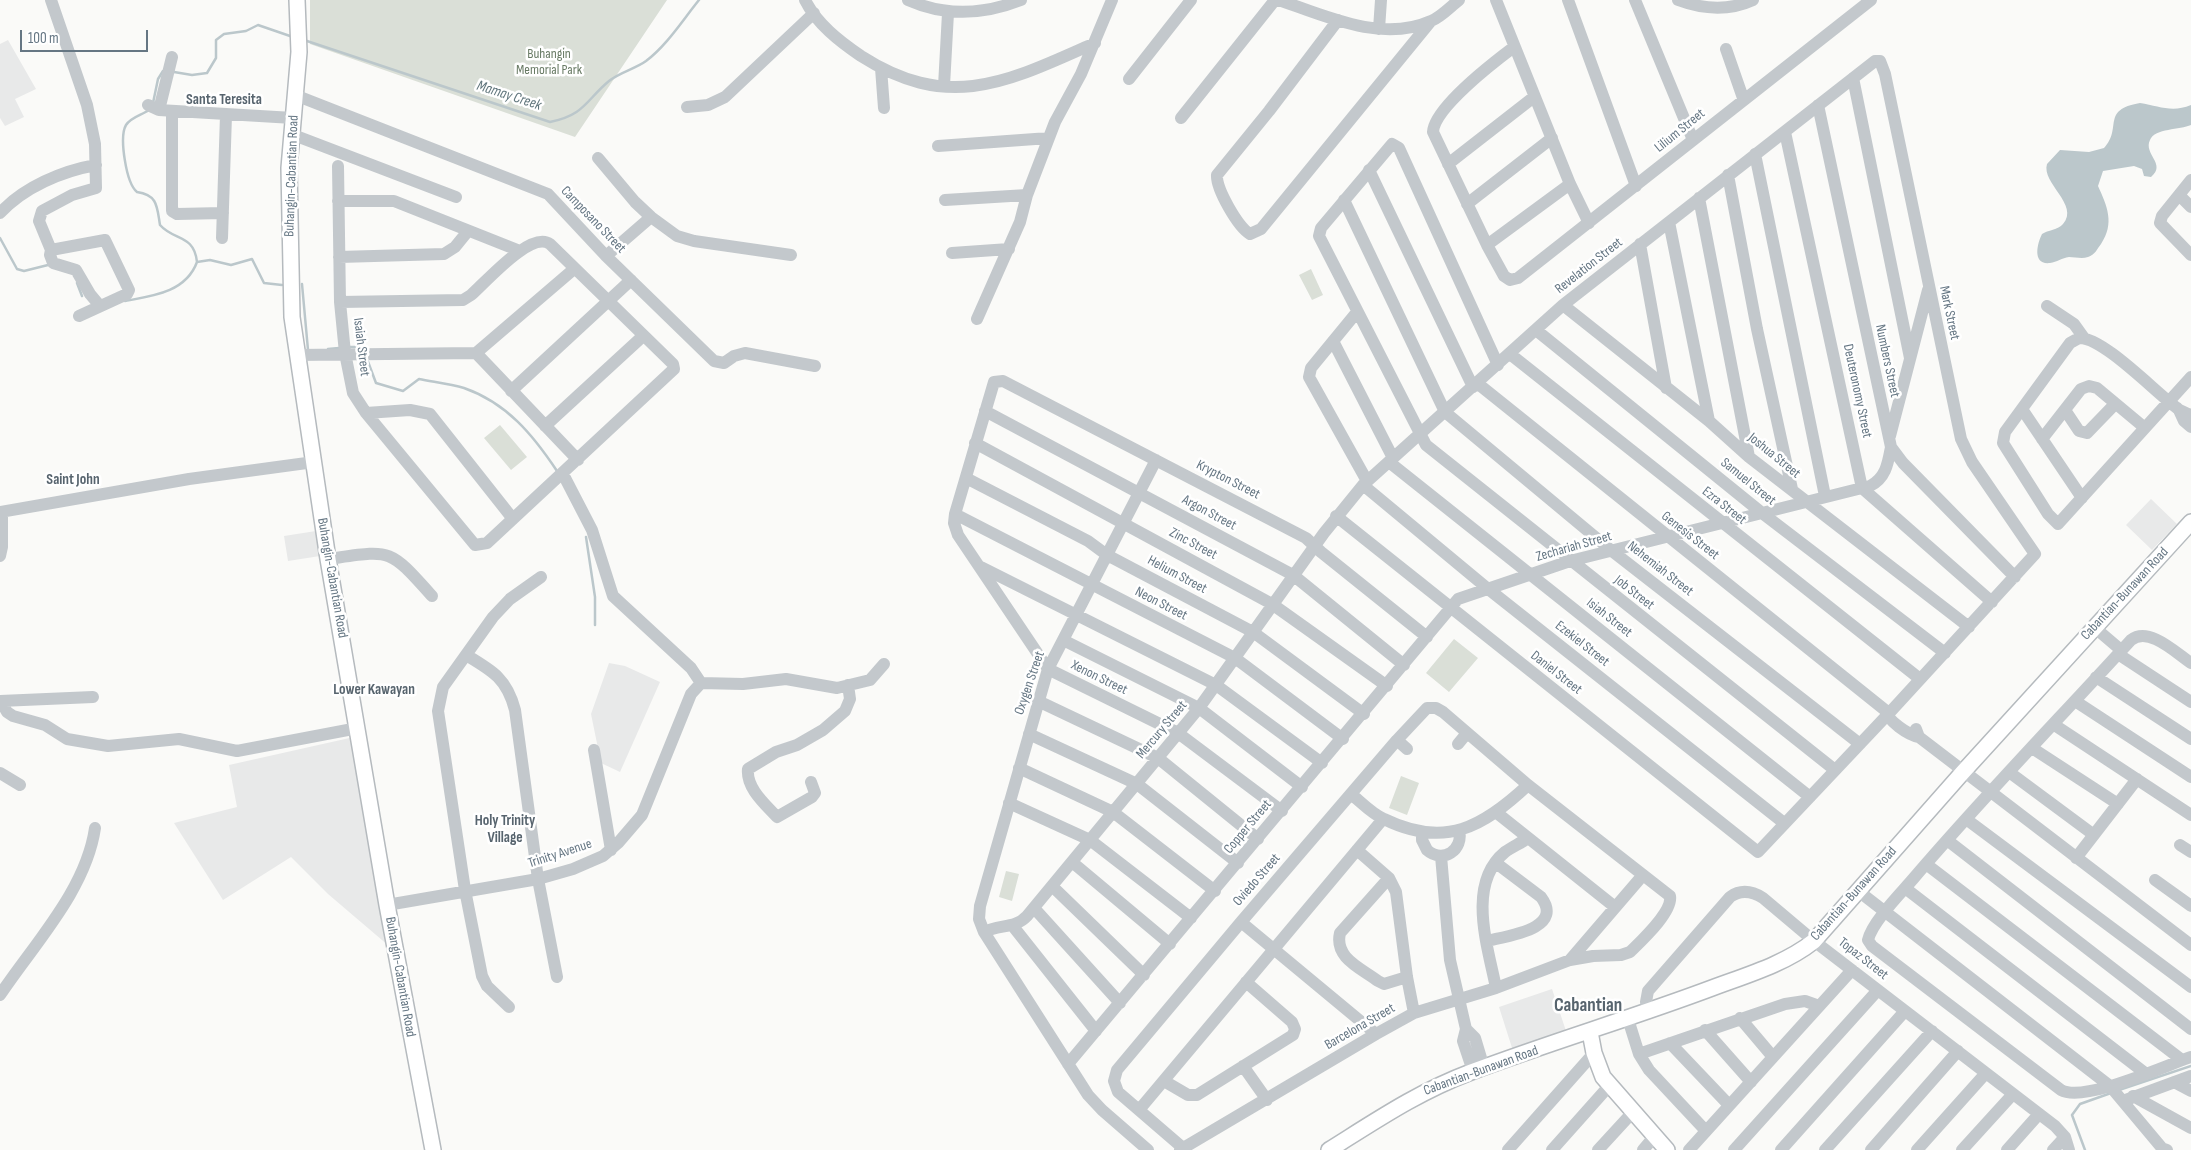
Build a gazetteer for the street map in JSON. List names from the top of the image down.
{
  "streets": {
    "main road": ["Buhangin-Cabantian Road", "Cabantian-Bunawan Road"],
    "street": [
      "Lilium Street",
      "Camposano Street",
      "Revelation Street",
      "Mark Street",
      "Isaiah Street",
      "Numbers Street",
      "Deuteronomy Street",
      "Joshua Street",
      "Krypton Street",
      "Samuel Street",
      "Ezra Street",
      "Argon Street",
      "Genesis Street",
      "Zinc Street",
      "Zechariah Street",
      "Nehemiah Street",
      "Helium Street",
      "Job Street",
      "Neon Street",
      "Isiah Street",
      "Ezekiel Street",
      "Daniel Street",
      "Xenon Street",
      "Oxygen Street",
      "Mercury Street",
      "Copper Street",
      "Trinity Avenue",
      "Oviedo Street",
      "Topaz Street",
      "Barcelona Street"
    ]
  },
  "crossings": [
    ["Buhangin-Cabantian Road", "Camposano Street"],
    ["Buhangin-Cabantian Road", "Trinity Avenue"],
    ["Revelation Street", "Mark Street"],
    ["Revelation Street", "Numbers Street"],
    ["Revelation Street", "Deuteronomy Street"],
    ["Revelation Street", "Joshua Street"],
    ["Revelation Street", "Samuel Street"],
    ["Revelation Street", "Ezra Street"],
    ["Revelation Street", "Genesis Street"],
    ["Revelation Street", "Nehemiah Street"],
    ["Revelation Street", "Job Street"],
    ["Revelation Street", "Isiah Street"],
    ["Revelation Street", "Ezekiel Street"],
    ["Revelation Street", "Daniel Street"],
    ["Revelation Street", "Mercury Street"],
    ["Mark Street", "Numbers Street"],
    ["Mark Street", "Zechariah Street"],
    ["Numbers Street", "Zechariah Street"],
    ["Deuteronomy Street", "Zechariah Street"],
    ["Joshua Street", "Zechariah Street"],
    ["Krypton Street", "Argon Street"],
    ["Krypton Street", "Oxygen Street"],
    ["Krypton Street", "Mercury Street"],
    ["Krypton Street", "Copper Street"],
    ["Samuel Street", "Zechariah Street"],
    ["Ezra Street", "Zechariah Street"],
    ["Argon Street", "Oxygen Street"],
    ["Argon Street", "Mercury Street"],
    ["Argon Street", "Copper Street"],
    ["Genesis Street", "Zechariah Street"],
    ["Genesis Street", "Cabantian-Bunawan Road"],
    ["Zinc Street", "Oxygen Street"],
    ["Zinc Street", "Mercury Street"],
    ["Zinc Street", "Copper Street"],
    ["Zechariah Street", "Nehemiah Street"],
    ["Zechariah Street", "Job Street"],
    ["Zechariah Street", "Isiah Street"],
    ["Zechariah Street", "Ezekiel Street"],
    ["Zechariah Street", "Daniel Street"],
    ["Zechariah Street", "Copper Street"],
    ["Helium Street", "Oxygen Street"],
    ["Helium Street", "Mercury Street"],
    ["Helium Street", "Copper Street"],
    ["Cabantian-Bunawan Road", "Topaz Street"],
    ["Neon Street", "Xenon Street"],
    ["Neon Street", "Oxygen Street"],
    ["Neon Street", "Mercury Street"],
    ["Neon Street", "Copper Street"],
    ["Ezekiel Street", "Daniel Street"],
    ["Daniel Street", "Mercury Street"],
    ["Daniel Street", "Copper Street"],
    ["Xenon Street", "Oxygen Street"],
    ["Xenon Street", "Mercury Street"],
    ["Xenon Street", "Copper Street"],
    ["Oxygen Street", "Mercury Street"]
  ],
  "districts": [
    "Santa Teresita",
    "Saint John",
    "Lower Kawayan",
    "Holy Trinity Village",
    "Cabantian"
  ],
  "water": ["Mamay Creek"],
  "parks": ["Buhangin Memorial Park"],
  "scale_bar": "100 m"
}
